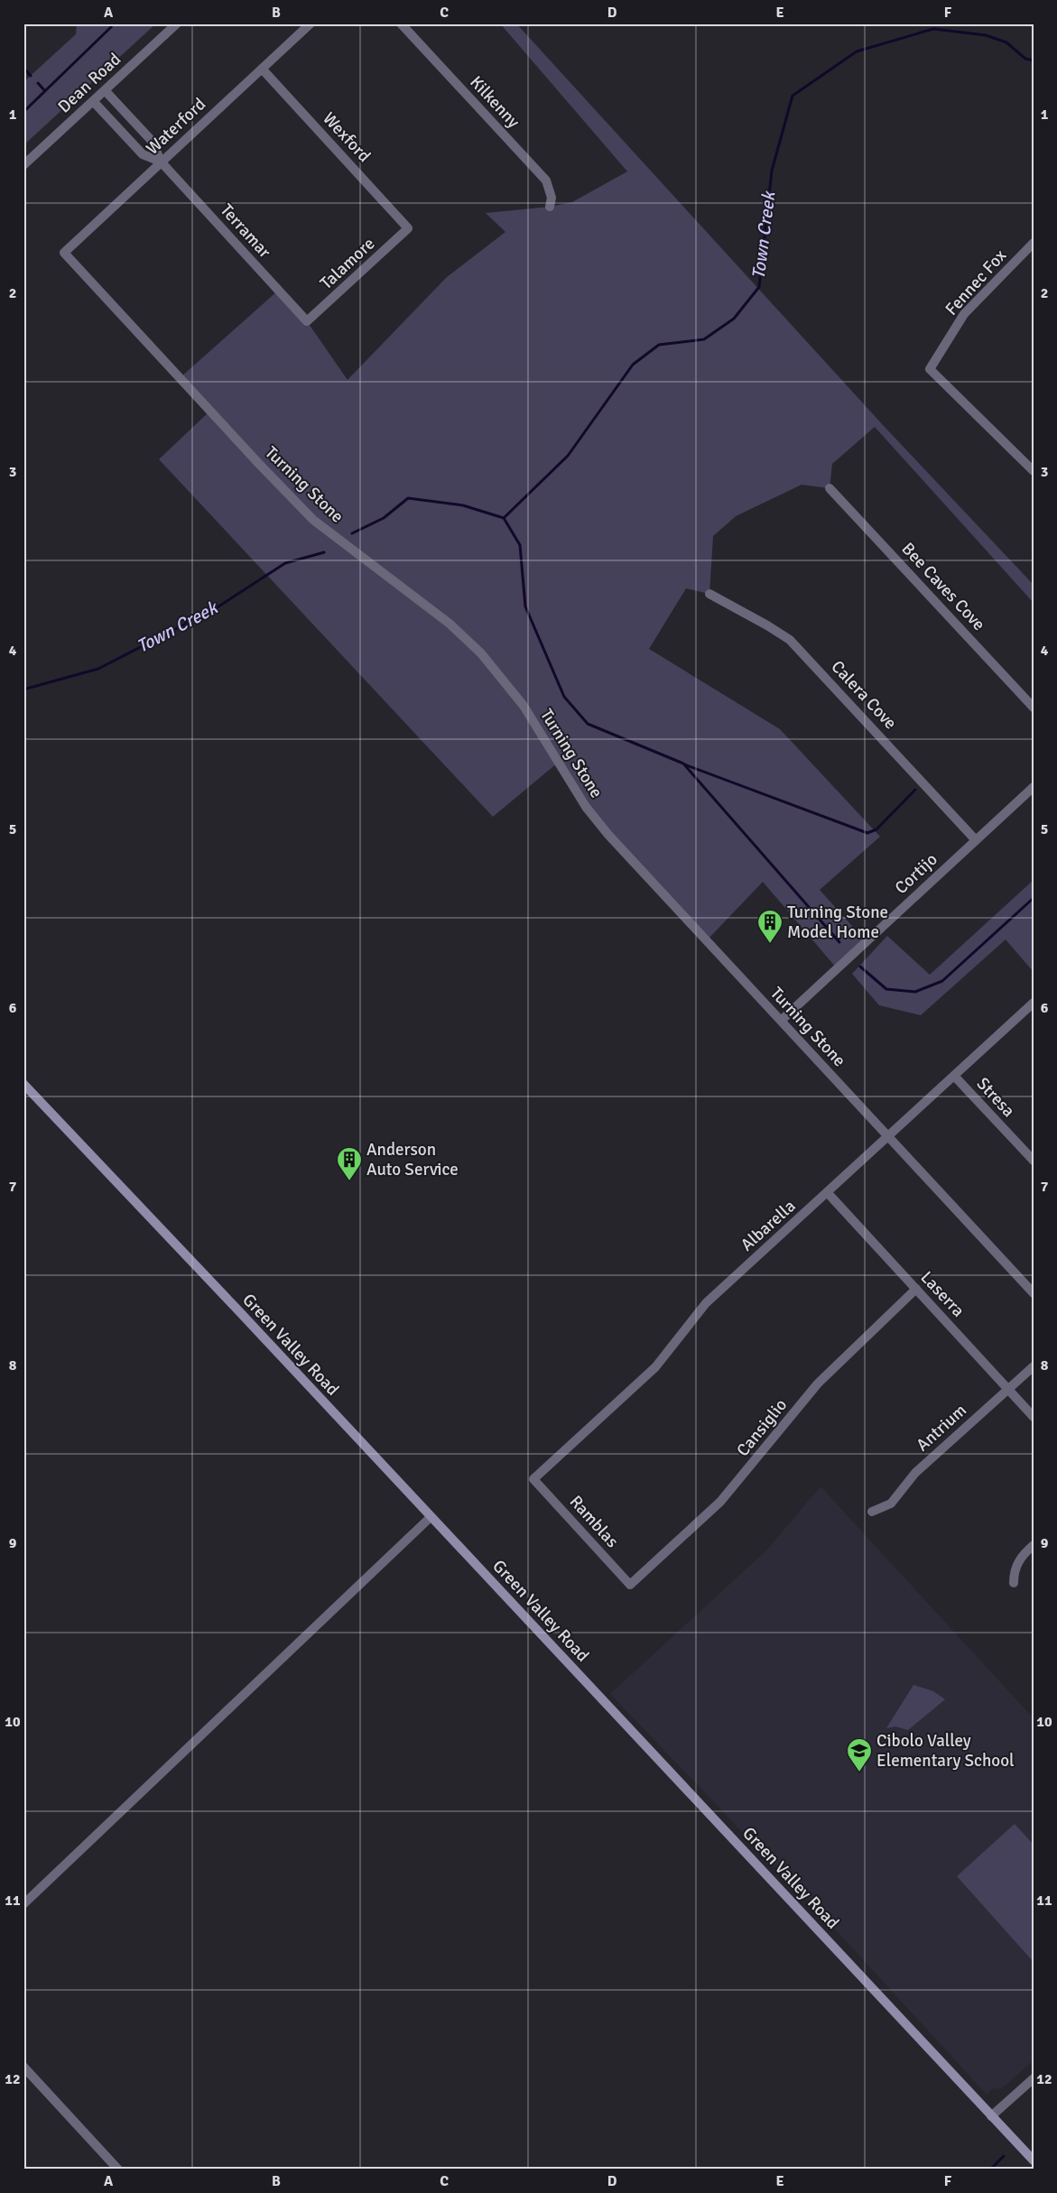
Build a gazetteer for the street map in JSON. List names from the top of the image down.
{
  "streets": {
    "street": [
      "Dean Road",
      "Kilkenny",
      "Waterford",
      "Wexford",
      "Terramar",
      "Talamore",
      "Fennec Fox",
      "Turning Stone",
      "Bee Caves Cove",
      "Calera Cove",
      "Cortijo",
      "Stresa",
      "Albarella",
      "Laserra",
      "Green Valley Road",
      "Cansiglio",
      "Antrium",
      "Ramblas"
    ]
  },
  "crossings": [
    ["Dean Road", "Terramar"],
    ["Waterford", "Wexford"],
    ["Waterford", "Terramar"],
    ["Waterford", "Turning Stone"],
    ["Wexford", "Talamore"],
    ["Terramar", "Talamore"],
    ["Turning Stone", "Cortijo"],
    ["Turning Stone", "Albarella"],
    ["Calera Cove", "Cortijo"],
    ["Stresa", "Albarella"],
    ["Albarella", "Laserra"],
    ["Albarella", "Ramblas"],
    ["Laserra", "Cansiglio"],
    ["Laserra", "Antrium"],
    ["Cansiglio", "Ramblas"]
  ],
  "water": ["Town Creek"],
  "places": {
    "building": ["Turning Stone Model Home", "Anderson Auto Service"],
    "school or university": ["Cibolo Valley Elementary School"]
  },
  "grid": {
    "columns": [
      "A",
      "B",
      "C",
      "D",
      "E",
      "F"
    ],
    "rows": [
      "1",
      "2",
      "3",
      "4",
      "5",
      "6",
      "7",
      "8",
      "9",
      "10",
      "11",
      "12"
    ]
  }
}
